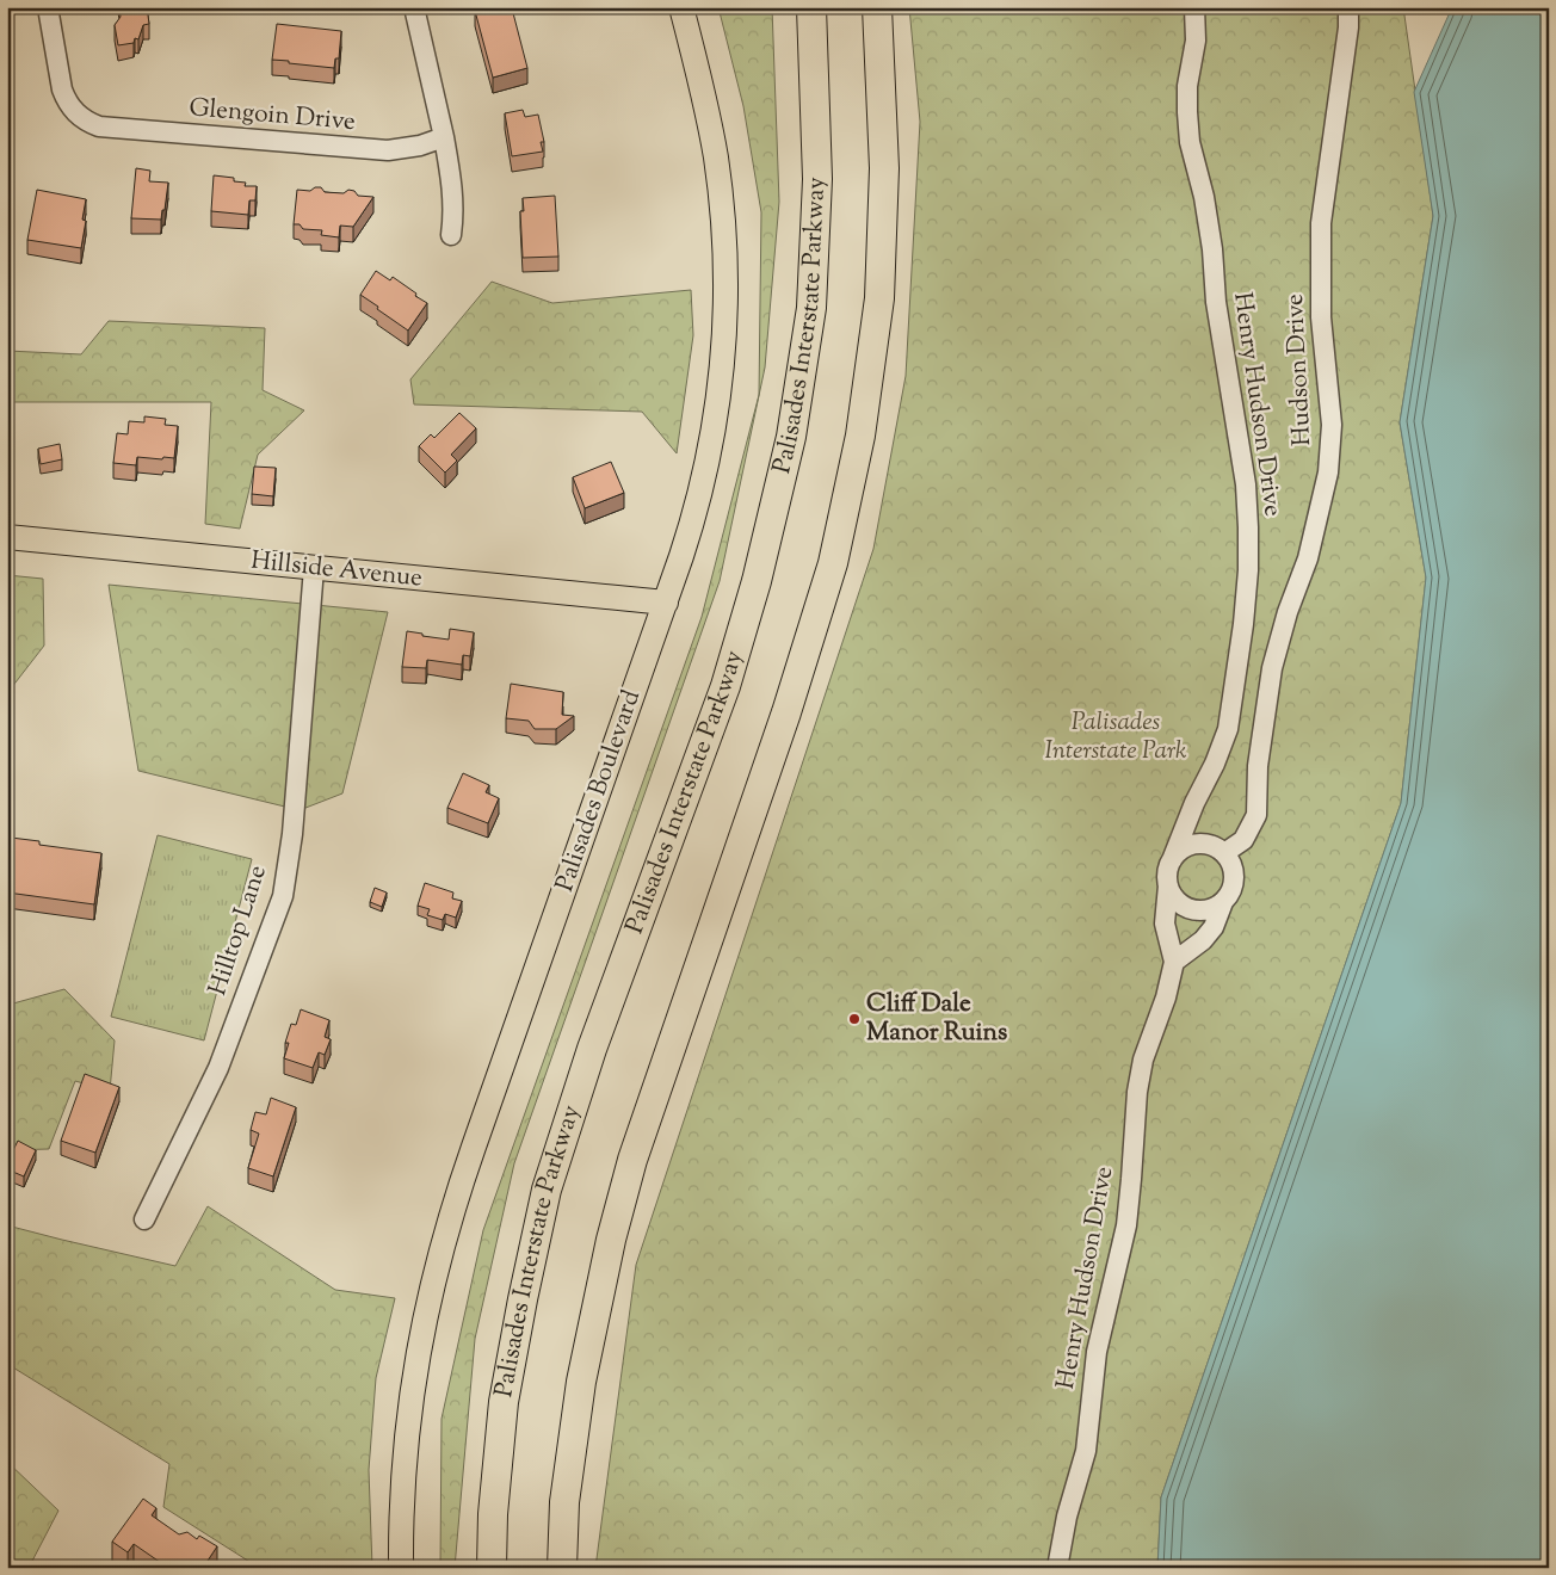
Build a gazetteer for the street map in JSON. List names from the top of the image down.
{
  "streets": {
    "highway": ["Palisades Interstate Parkway"],
    "main road": ["Hillside Avenue", "Palisades Boulevard"],
    "street": [
      "Glengoin Drive",
      "Hudson Drive",
      "Henry Hudson Drive",
      "Hilltop Lane"
    ]
  },
  "crossings": [
    ["Hudson Drive", "Henry Hudson Drive"],
    ["Hillside Avenue", "Palisades Boulevard"],
    ["Hillside Avenue", "Hilltop Lane"]
  ],
  "parks": ["Palisades Interstate Park"],
  "places": ["Cliff Dale Manor Ruins"]
}
